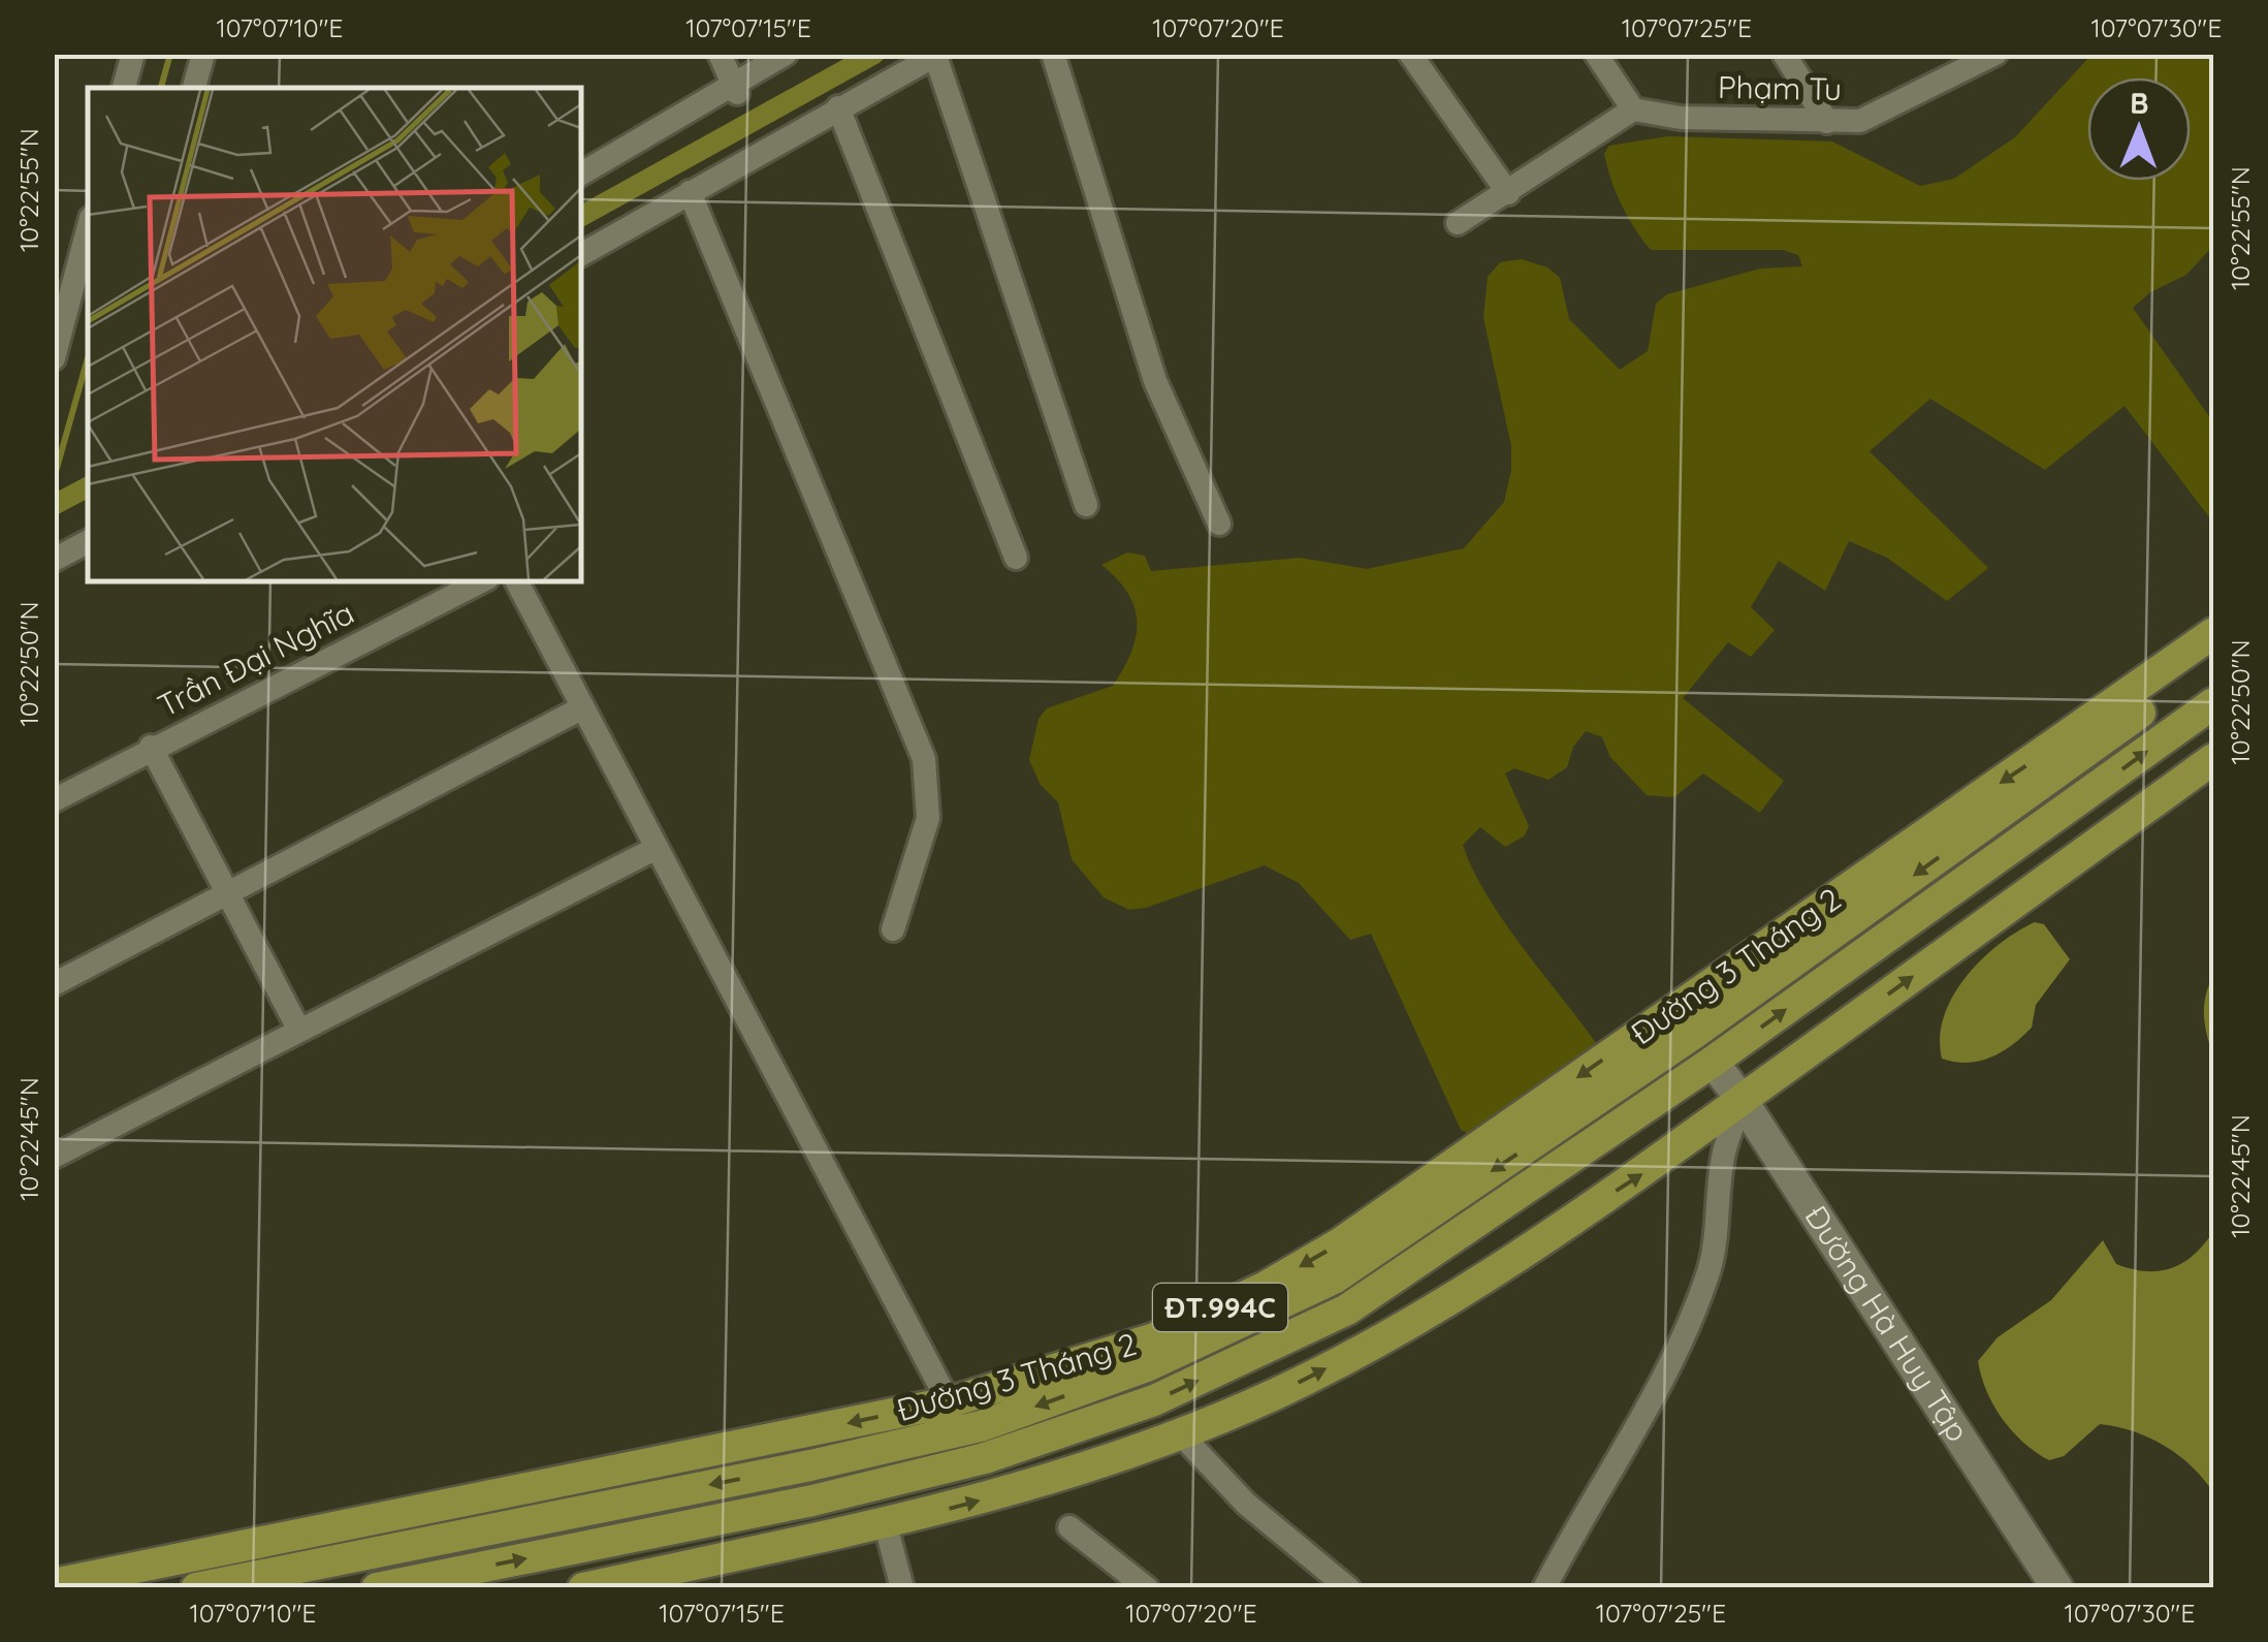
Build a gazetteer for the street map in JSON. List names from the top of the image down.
{
  "streets": {
    "main road": ["Đường 3 Tháng 2", "ĐT.994C"],
    "street": ["Phạm Tu", "Trần Đại Nghĩa", "Đường Hà Huy Tập"]
  },
  "crossings": [
    ["Đường 3 Tháng 2", "Đường Hà Huy Tập"]
  ],
  "north": "top",
  "coordinates": [
    "107°07'10\"E",
    "107°07'15\"E",
    "107°07'20\"E",
    "107°07'25\"E",
    "107°07'30\"E",
    "10°22'55\"N",
    "10°22'50\"N",
    "10°22'45\"N"
  ]
}
